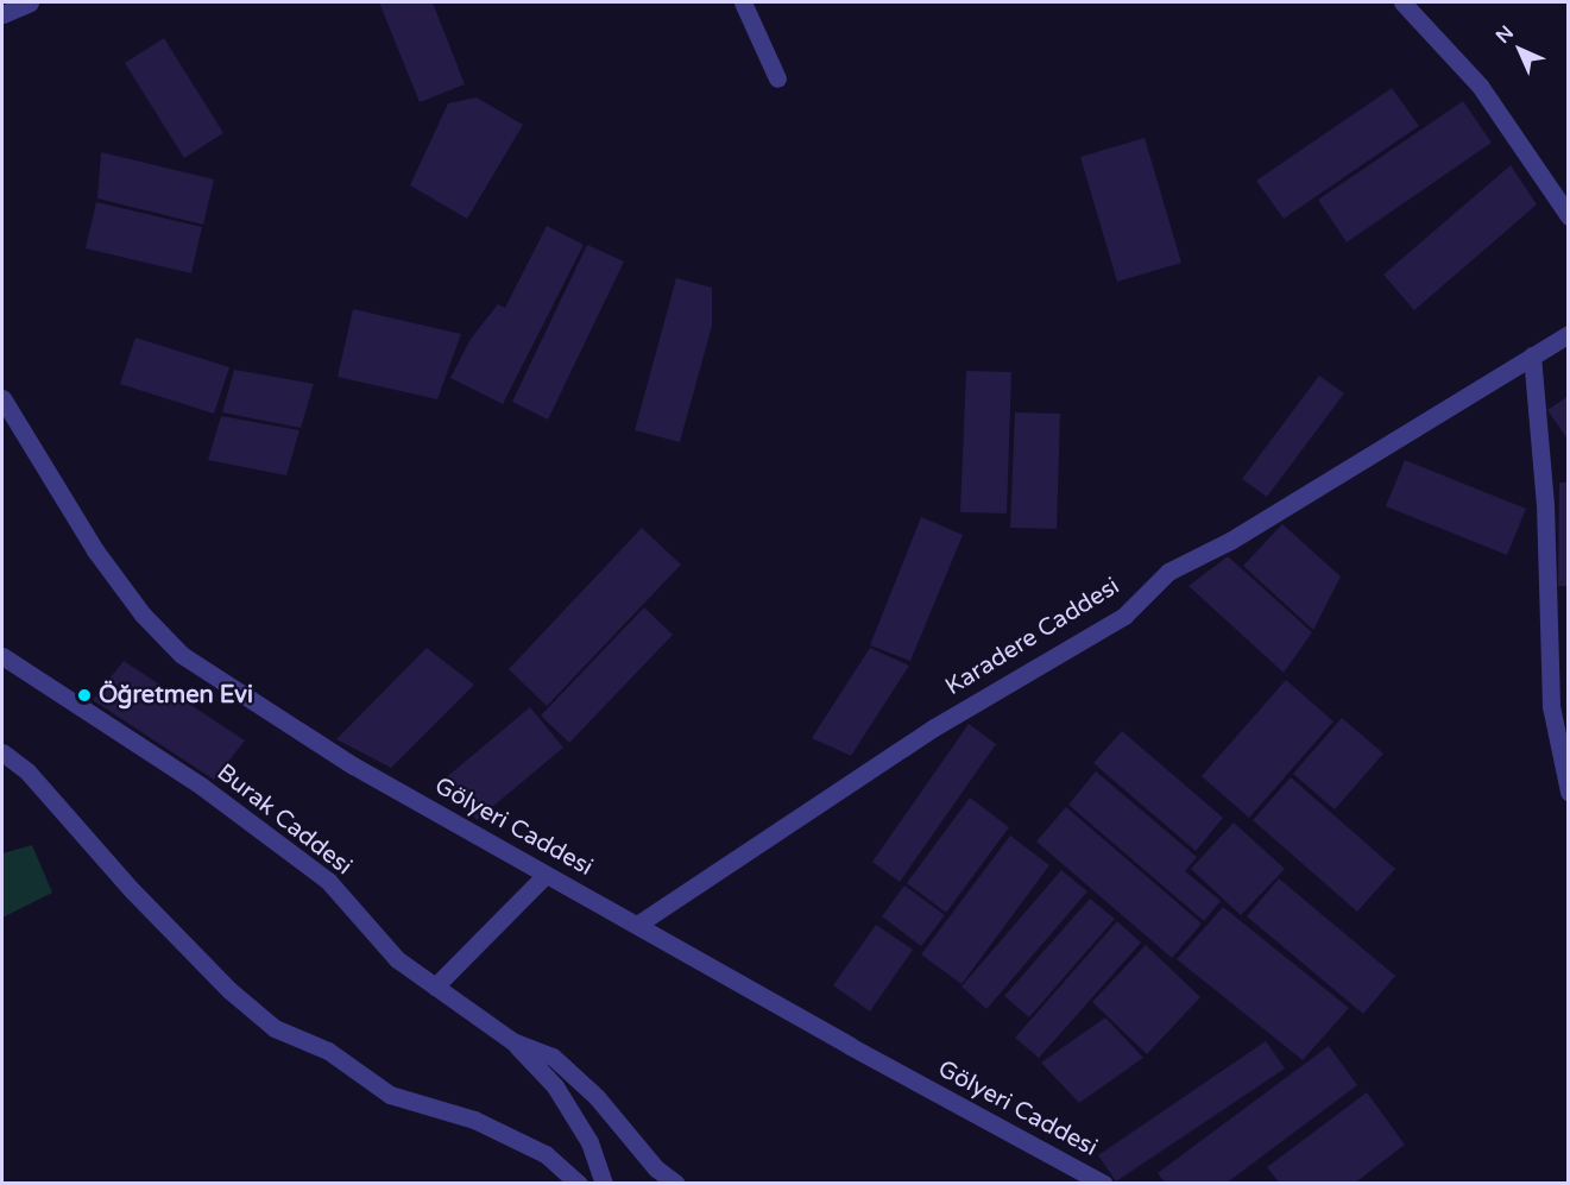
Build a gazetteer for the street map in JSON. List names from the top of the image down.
{
  "streets": {
    "street": ["Karadere Caddesi", "Burak Caddesi", "Gölyeri Caddesi"]
  },
  "crossings": [
    ["Karadere Caddesi", "Gölyeri Caddesi"]
  ],
  "places": ["Öğretmen Evi"],
  "north": "top left"
}
